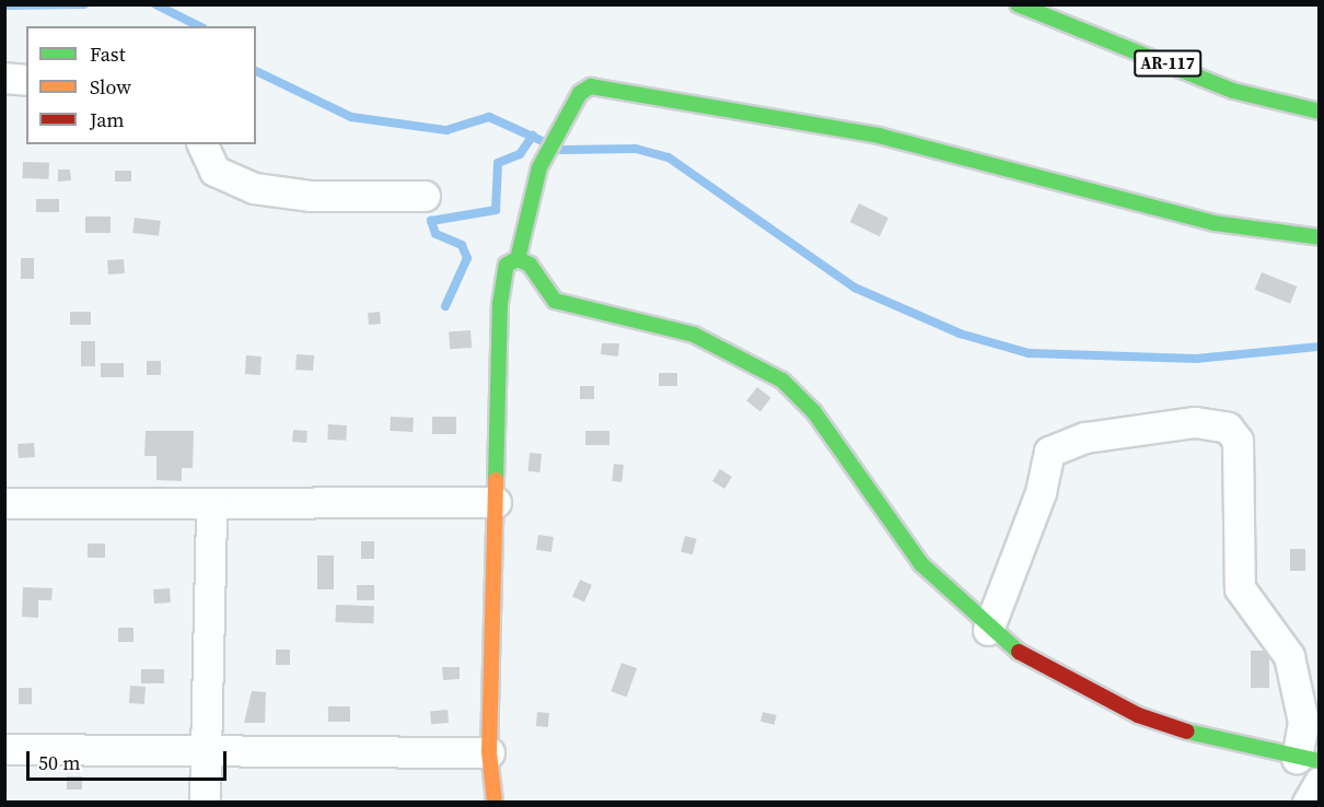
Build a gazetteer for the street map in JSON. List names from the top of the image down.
{
  "streets": {
    "street": ["AR-117"]
  },
  "legend": ["Fast", "Slow", "Jam"],
  "scale_bar": "50 m"
}
